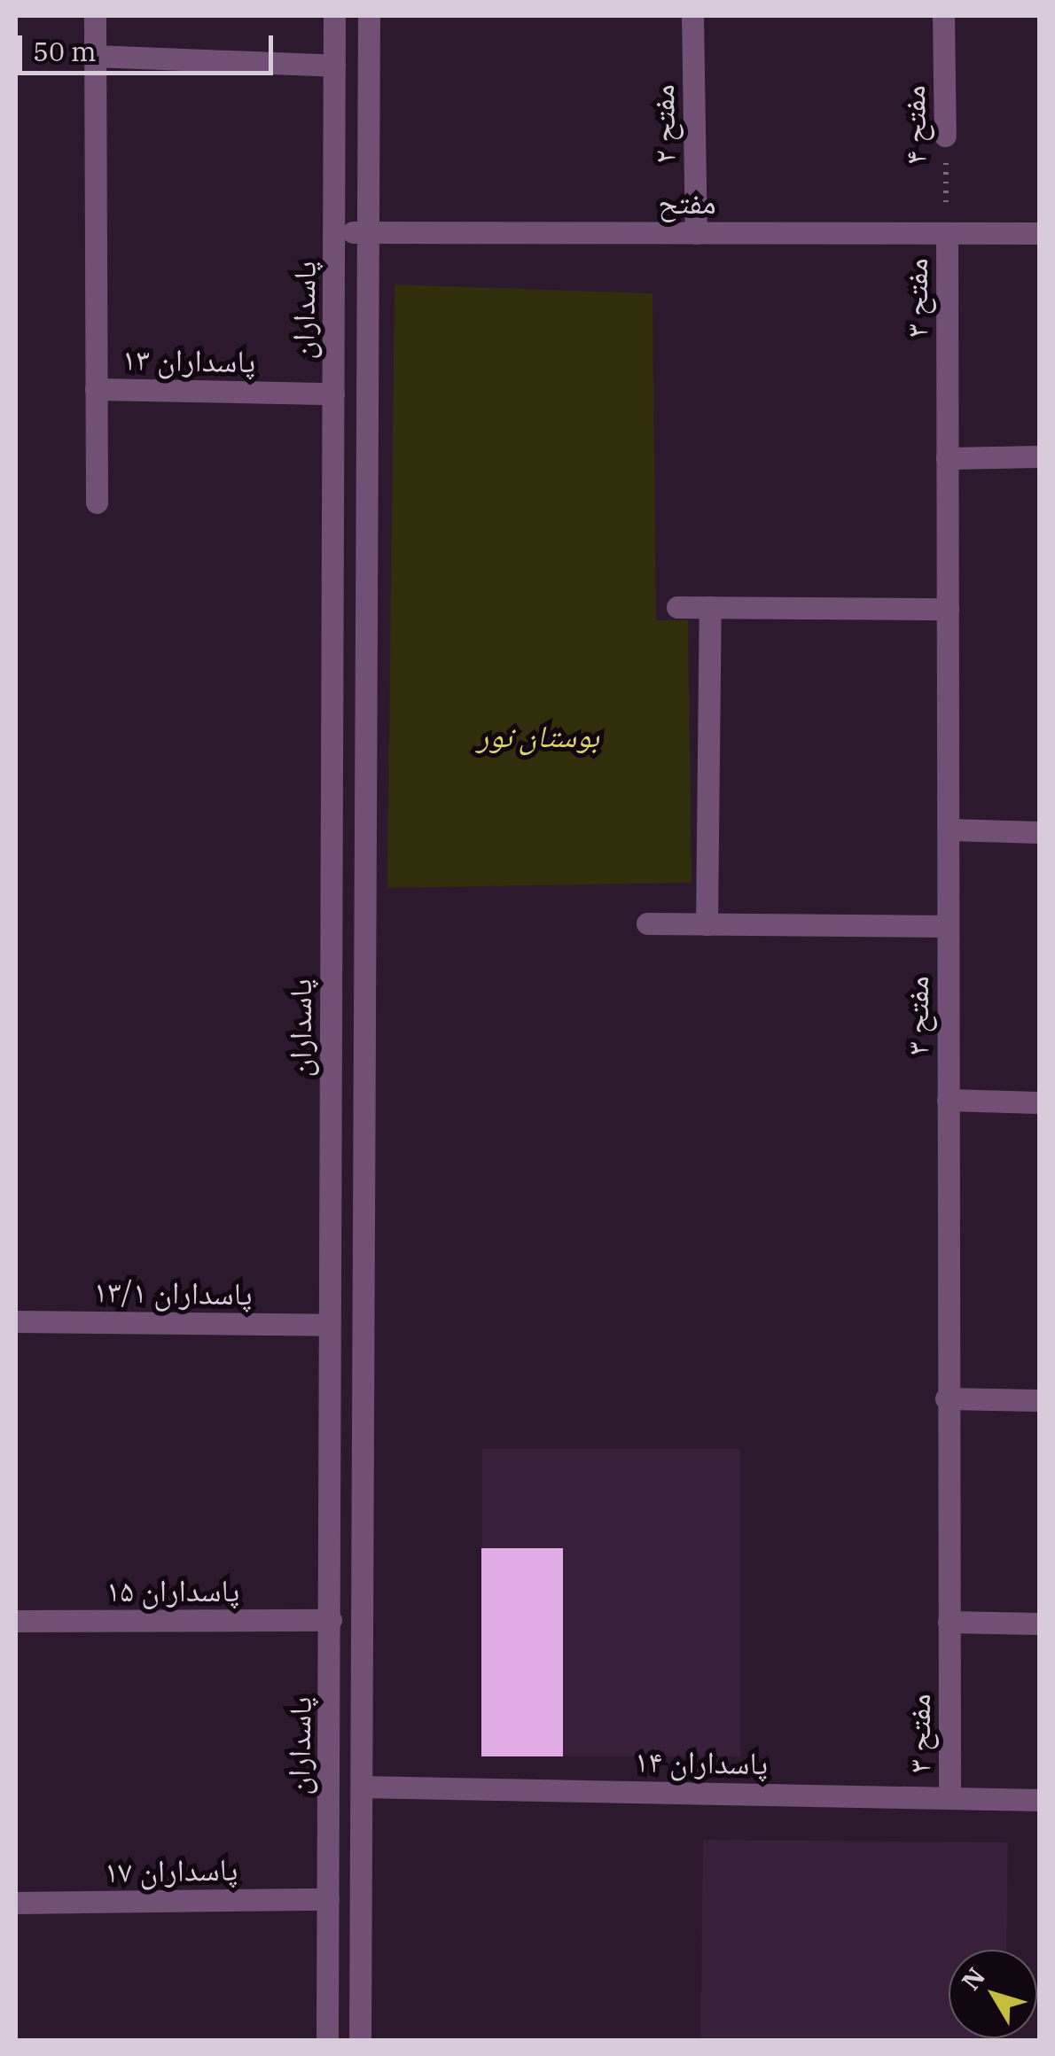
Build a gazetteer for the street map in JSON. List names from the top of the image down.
{
  "streets": {
    "street": [
      "مفتح ۲",
      "مفتح ۴",
      "مفتح",
      "مفتح ۳",
      "پاسداران",
      "پاسداران ۱۳",
      "پاسداران ۱۳/۱",
      "پاسداران ۱۵",
      "پاسداران ۱۴",
      "پاسداران ۱۷"
    ]
  },
  "crossings": [
    ["مفتح ۲", "مفتح"],
    ["مفتح ۴", "مفتح"],
    ["مفتح ۴", "مفتح ۳"],
    ["مفتح", "مفتح ۳"],
    ["مفتح", "پاسداران"],
    ["مفتح ۳", "پاسداران ۱۴"],
    ["پاسداران", "پاسداران ۱۳"],
    ["پاسداران", "پاسداران ۱۳/۱"],
    ["پاسداران", "پاسداران ۱۵"],
    ["پاسداران", "پاسداران ۱۴"],
    ["پاسداران", "پاسداران ۱۷"]
  ],
  "parks": ["بوستان نور"],
  "scale_bar": "50 m",
  "north": "top left"
}
